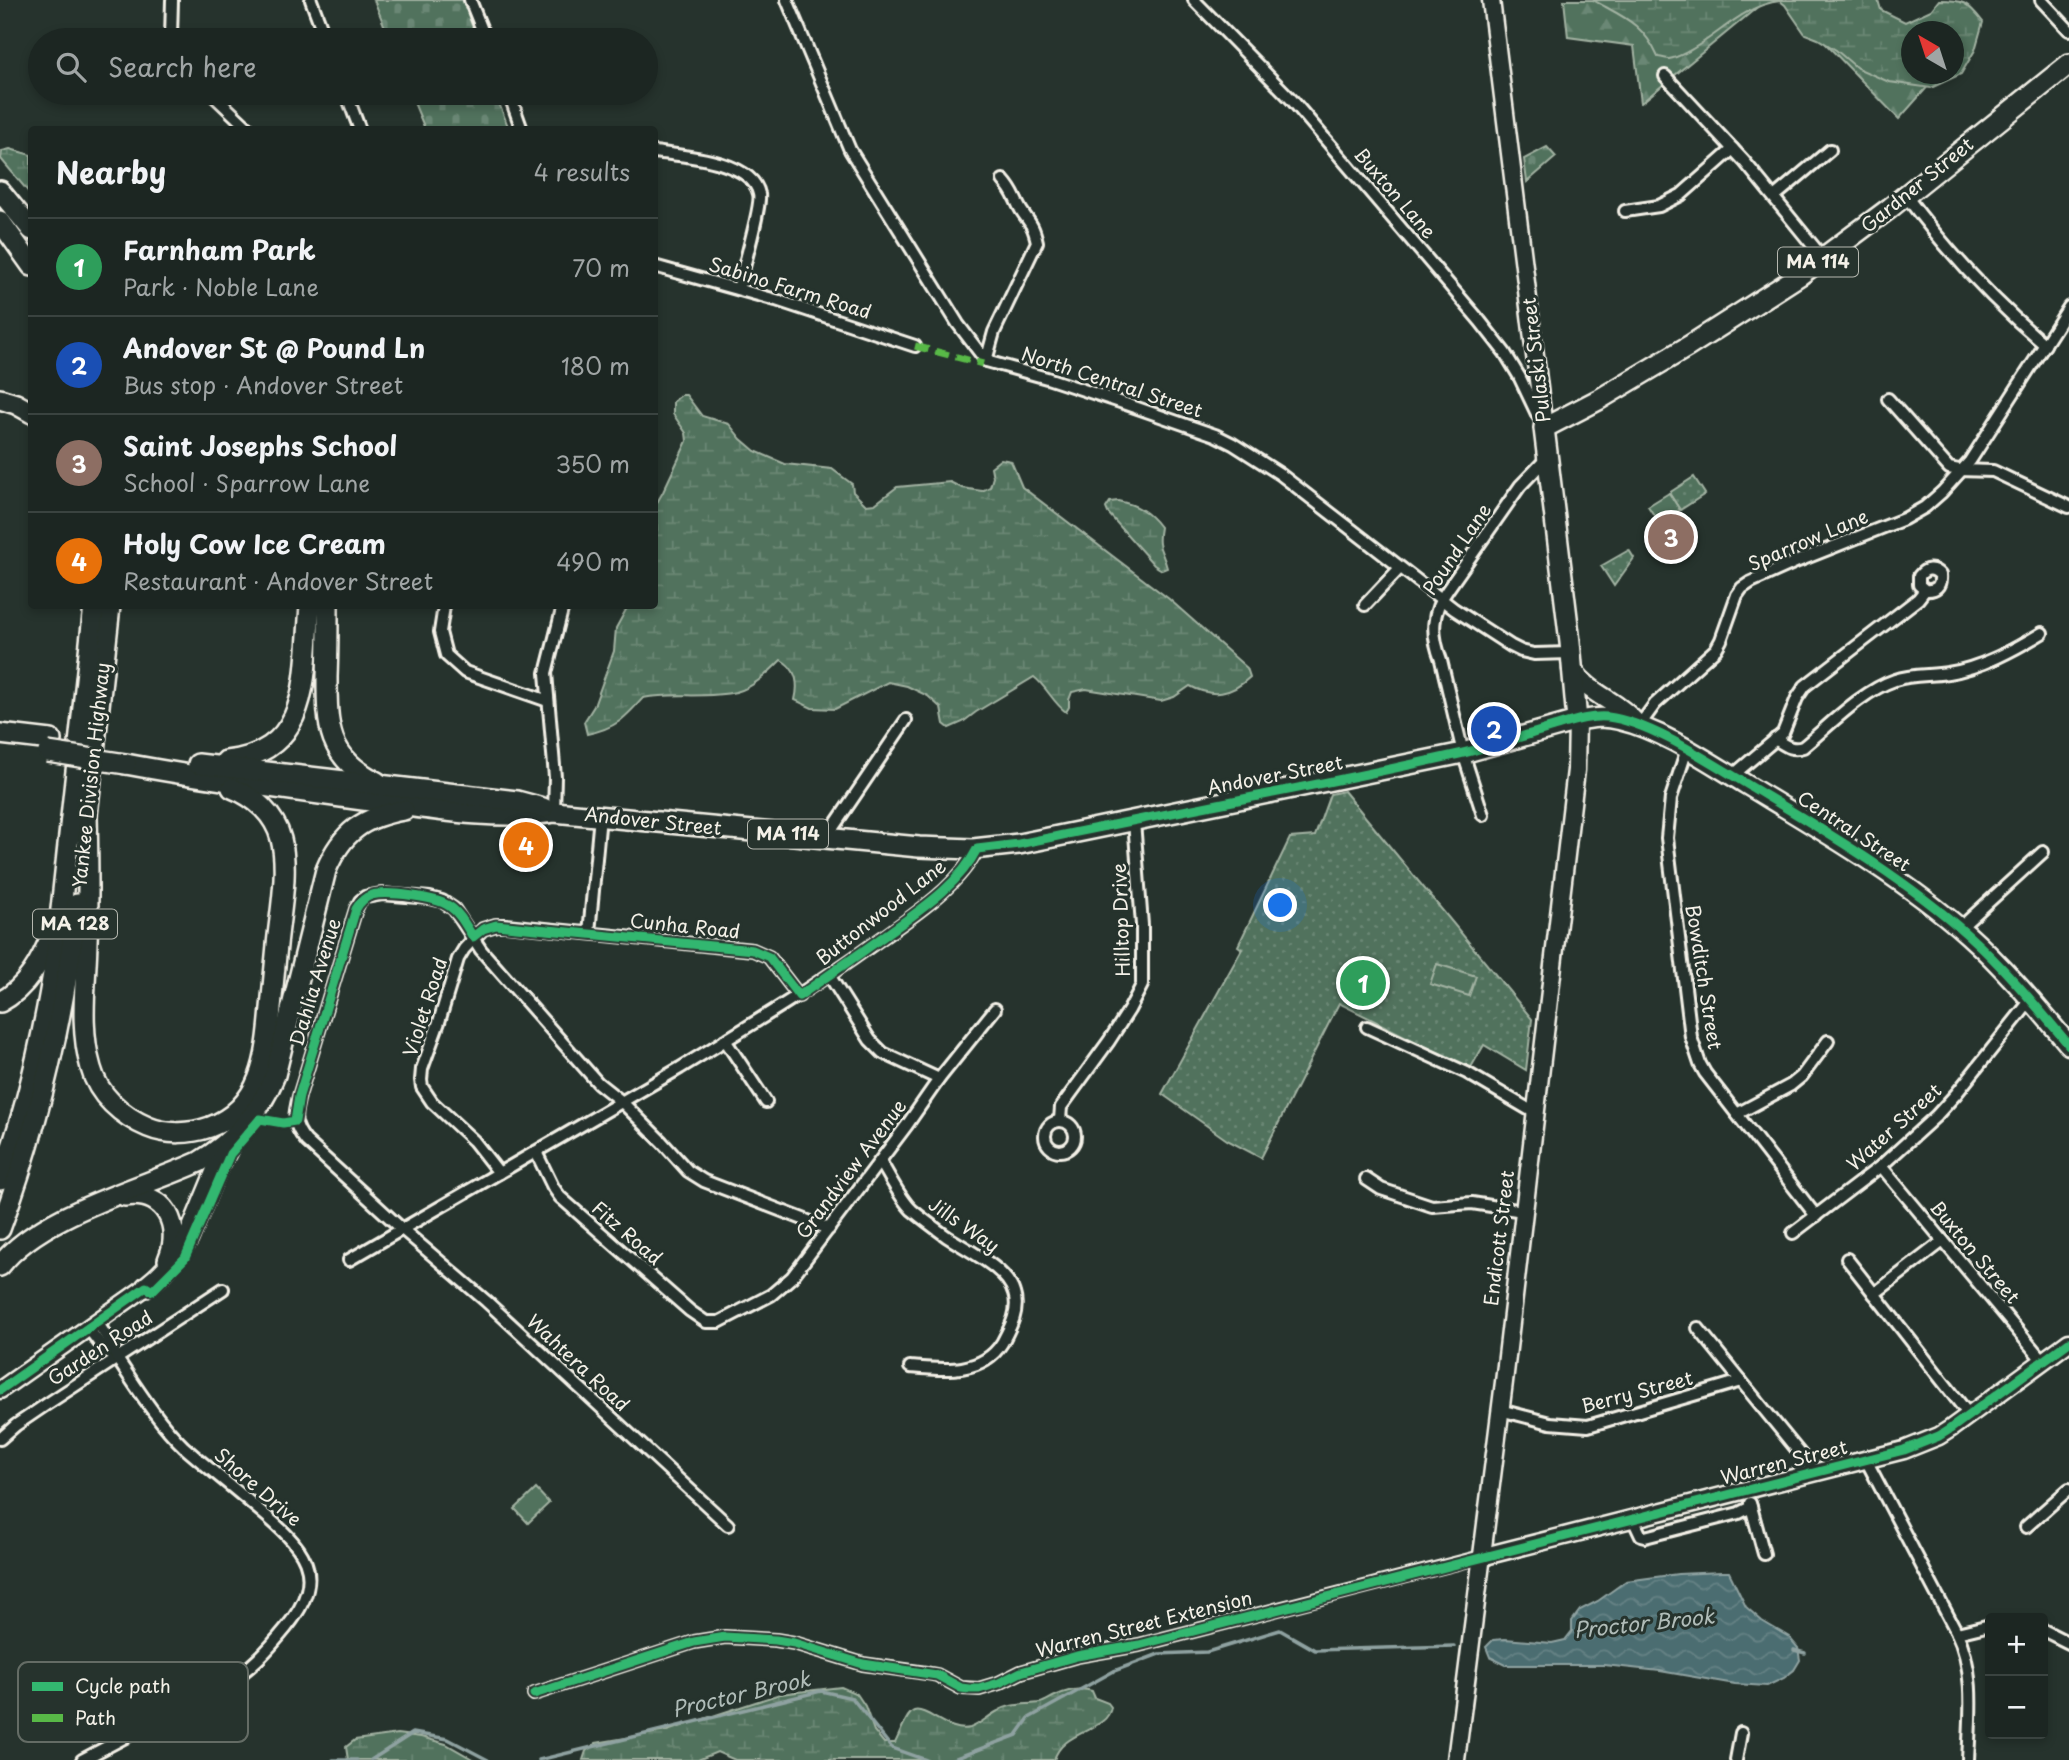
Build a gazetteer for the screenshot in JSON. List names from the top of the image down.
{
  "streets": {
    "highway": [
      "Gardner Street",
      "MA 114",
      "Pulaski Street",
      "Yankee Division Highway",
      "Andover Street",
      "MA 128"
    ],
    "main road": ["Central Street"],
    "street": [
      "Buxton Lane",
      "Sabino Farm Road",
      "North Central Street",
      "Sparrow Lane",
      "Pound Lane",
      "Buttonwood Lane",
      "Hilltop Drive",
      "Cunha Road",
      "Bowditch Street",
      "Dahlia Avenue",
      "Violet Road",
      "Water Street",
      "Grandview Avenue",
      "Jills Way",
      "Fitz Road",
      "Endicott Street",
      "Buxton Street",
      "Garden Road",
      "Wahtera Road",
      "Berry Street",
      "Warren Street",
      "Shore Drive",
      "Warren Street Extension"
    ]
  },
  "crossings": [
    ["Gardner Street", "Buxton Lane"],
    ["Gardner Street", "Pulaski Street"],
    ["Buxton Lane", "Pulaski Street"],
    ["Pulaski Street", "North Central Street"],
    ["Pulaski Street", "Pound Lane"],
    ["Pulaski Street", "Andover Street"],
    ["Pulaski Street", "Central Street"],
    ["Pulaski Street", "Endicott Street"],
    ["North Central Street", "Pound Lane"],
    ["Sparrow Lane", "Central Street"],
    ["Pound Lane", "Andover Street"],
    ["Andover Street", "Central Street"],
    ["Andover Street", "Buttonwood Lane"],
    ["Andover Street", "Hilltop Drive"],
    ["Andover Street", "Endicott Street"],
    ["Central Street", "Bowditch Street"],
    ["Central Street", "Water Street"],
    ["Central Street", "Endicott Street"],
    ["Buttonwood Lane", "Cunha Road"],
    ["Buttonwood Lane", "Dahlia Avenue"],
    ["Buttonwood Lane", "Violet Road"],
    ["Buttonwood Lane", "Fitz Road"],
    ["Buttonwood Lane", "Wahtera Road"],
    ["Bowditch Street", "Water Street"],
    ["Dahlia Avenue", "Violet Road"],
    ["Dahlia Avenue", "Wahtera Road"],
    ["Water Street", "Buxton Street"],
    ["Grandview Avenue", "Jills Way"],
    ["Grandview Avenue", "Fitz Road"],
    ["Endicott Street", "Berry Street"],
    ["Endicott Street", "Warren Street"],
    ["Endicott Street", "Warren Street Extension"],
    ["Buxton Street", "Warren Street"],
    ["Garden Road", "Shore Drive"],
    ["Warren Street", "Warren Street Extension"]
  ],
  "water": ["Proctor Brook"],
  "legend": ["Cycle path", "Path"],
  "north": "top left",
  "page": {
    "search": "Search here",
    "heading": ["Nearby", "4 results"],
    "list": [
      {
        "mark": "1",
        "name": "Farnham Park",
        "note": "Park · Noble Lane",
        "value": "70 m"
      },
      {
        "mark": "2",
        "name": "Andover St @ Pound Ln",
        "note": "Bus stop · Andover Street",
        "value": "180 m"
      },
      {
        "mark": "3",
        "name": "Saint Josephs School",
        "note": "School · Sparrow Lane",
        "value": "350 m"
      },
      {
        "mark": "4",
        "name": "Holy Cow Ice Cream",
        "note": "Restaurant · Andover Street",
        "value": "490 m"
      }
    ],
    "pins": [
      "3",
      "2",
      "4",
      "1"
    ],
    "map_buttons": ["+", "−"]
  }
}
